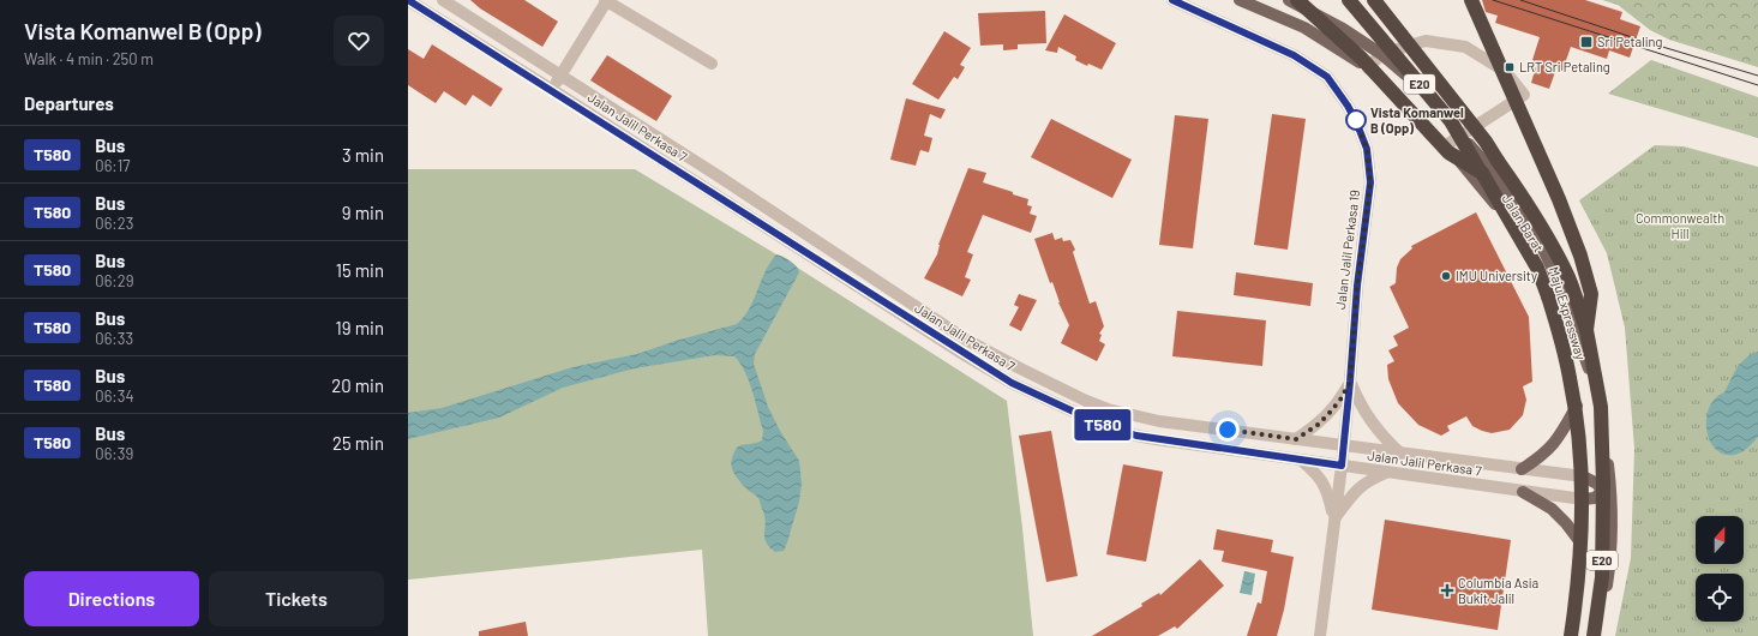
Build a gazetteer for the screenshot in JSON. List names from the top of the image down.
{
  "streets": {
    "highway": ["E20", "Maju Expressway"],
    "main road": ["Jalan Barat"],
    "street": ["Jalan Jalil Perkasa 7", "Jalan Jalil Perkasa 19"]
  },
  "crossings": [
    ["Jalan Jalil Perkasa 7", "Jalan Barat"],
    ["Jalan Jalil Perkasa 7", "Jalan Jalil Perkasa 19"],
    ["Jalan Barat", "Maju Expressway"]
  ],
  "parks": ["Commonwealth Hill"],
  "places": {
    "transit": ["Sri Petaling", "LRT Sri Petaling"],
    "other": ["Vista Komanwel B (Opp)", "IMU University"],
    "health": ["Columbia Asia Bukit Jalil"]
  },
  "lines": ["bus line T580"],
  "north": "top",
  "page": {
    "heading": [
      ["Vista Komanwel B (Opp)", "Walk · 4 min · 250 m"],
      "Departures"
    ],
    "on_map": "T580",
    "list": [
      {
        "mark": "T580",
        "name": "Bus",
        "note": "06:17",
        "value": "3 min"
      },
      {
        "mark": "T580",
        "name": "Bus",
        "note": "06:23",
        "value": "9 min"
      },
      {
        "mark": "T580",
        "name": "Bus",
        "note": "06:29",
        "value": "15 min"
      },
      {
        "mark": "T580",
        "name": "Bus",
        "note": "06:33",
        "value": "19 min"
      },
      {
        "mark": "T580",
        "name": "Bus",
        "note": "06:34",
        "value": "20 min"
      },
      {
        "mark": "T580",
        "name": "Bus",
        "note": "06:39",
        "value": "25 min"
      }
    ],
    "buttons": ["Directions", "Tickets"]
  }
}
